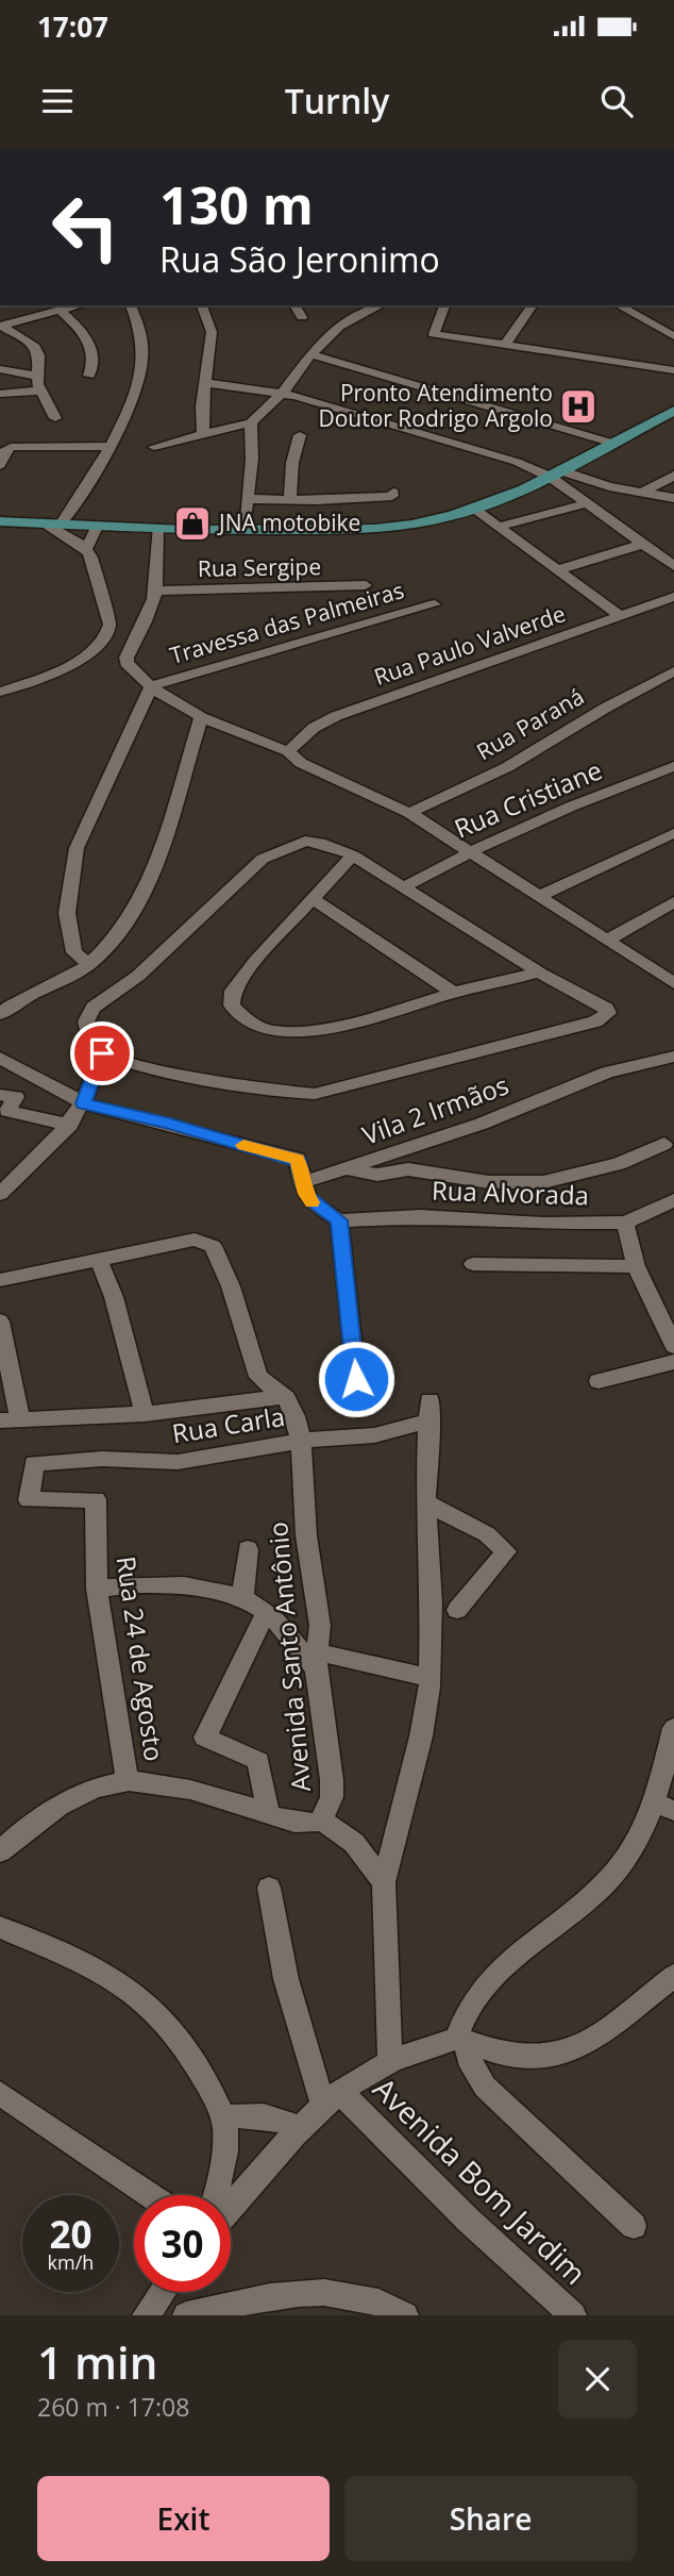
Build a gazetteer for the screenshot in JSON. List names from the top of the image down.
{
  "streets": {
    "street": [
      "Rua Sergipe",
      "Travessa das Palmeiras",
      "Rua Paulo Valverde",
      "Rua Paraná",
      "Rua Cristiane",
      "Vila 2 Irmãos",
      "Rua Alvorada",
      "Rua Carla",
      "Avenida Santo Antônio",
      "Rua 24 de Agosto",
      "Avenida Bom Jardim"
    ]
  },
  "crossings": [
    ["Rua Carla", "Avenida Santo Antônio"],
    ["Rua Carla", "Rua 24 de Agosto"]
  ],
  "places": {
    "hospital": ["Pronto Atendimento Doutor Rodrigo Argolo"],
    "shop": ["JNA motobike"]
  },
  "page": {
    "status": "17:07",
    "header": "Turnly",
    "turn": ["130 m", "Rua São Jeronimo"],
    "speed": "20 km/h",
    "limit": "30",
    "heading": ["1 min", "260 m · 17:08"],
    "buttons": ["Exit", "Share"]
  }
}
